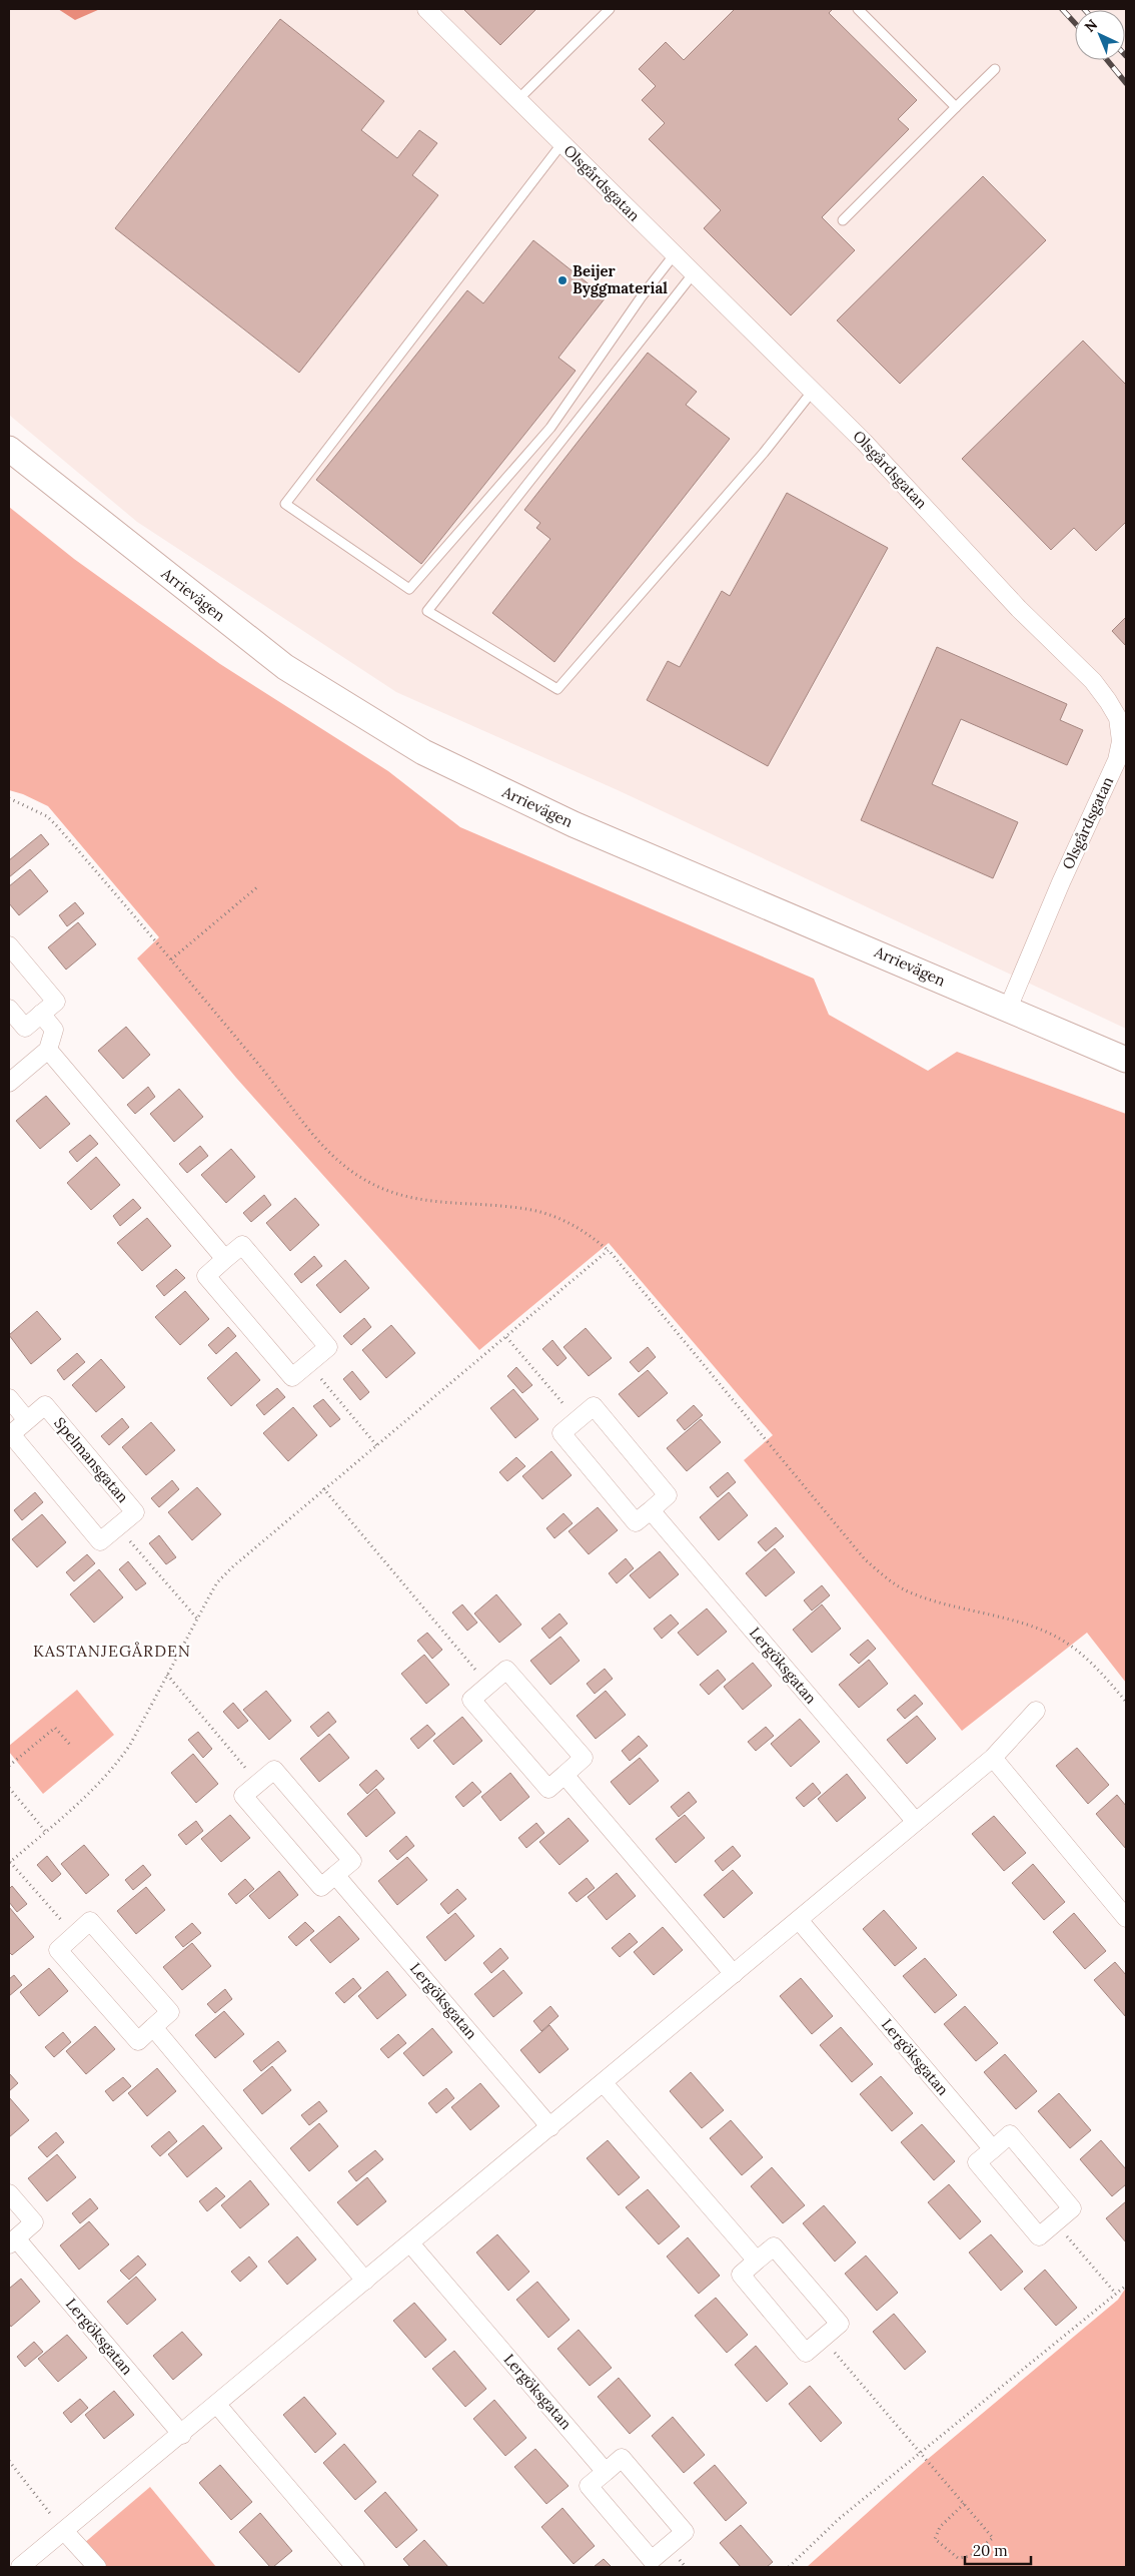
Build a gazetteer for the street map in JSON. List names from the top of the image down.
{
  "streets": {
    "main road": ["Arrievägen"],
    "street": ["Olsgårdsgatan", "Spelmansgatan", "Lergöksgatan"]
  },
  "crossings": [
    ["Olsgårdsgatan", "Arrievägen"]
  ],
  "districts": ["KASTANJEGÅRDEN"],
  "places": ["Beijer Byggmaterial"],
  "scale_bar": "20 m",
  "north": "top left"
}
